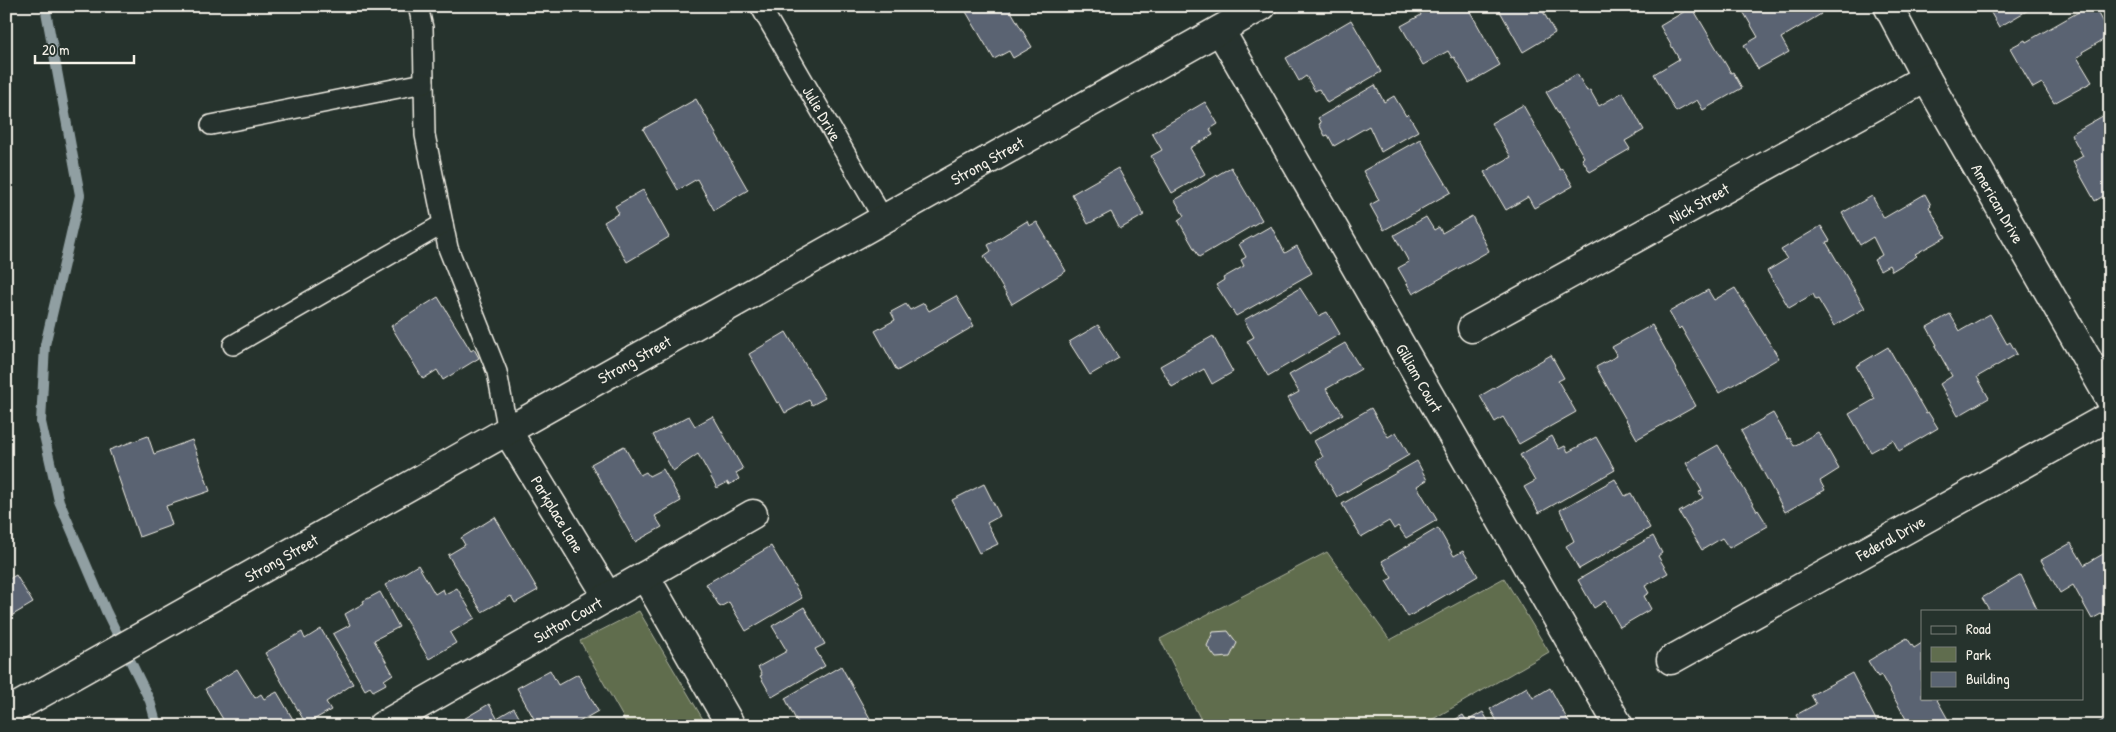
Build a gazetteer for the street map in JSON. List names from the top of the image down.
{
  "streets": {
    "street": [
      "Strong Street",
      "Nick Street",
      "American Drive",
      "Gilliam Court",
      "Parkplace Lane",
      "Federal Drive",
      "Sutton Court"
    ],
    "lane": ["Julie Drive"]
  },
  "crossings": [
    ["Julie Drive", "Strong Street"],
    ["Strong Street", "Gilliam Court"],
    ["Strong Street", "Parkplace Lane"],
    ["Nick Street", "American Drive"],
    ["Parkplace Lane", "Sutton Court"]
  ],
  "legend": ["Road", "Park", "Building"],
  "scale_bar": "20 m"
}
